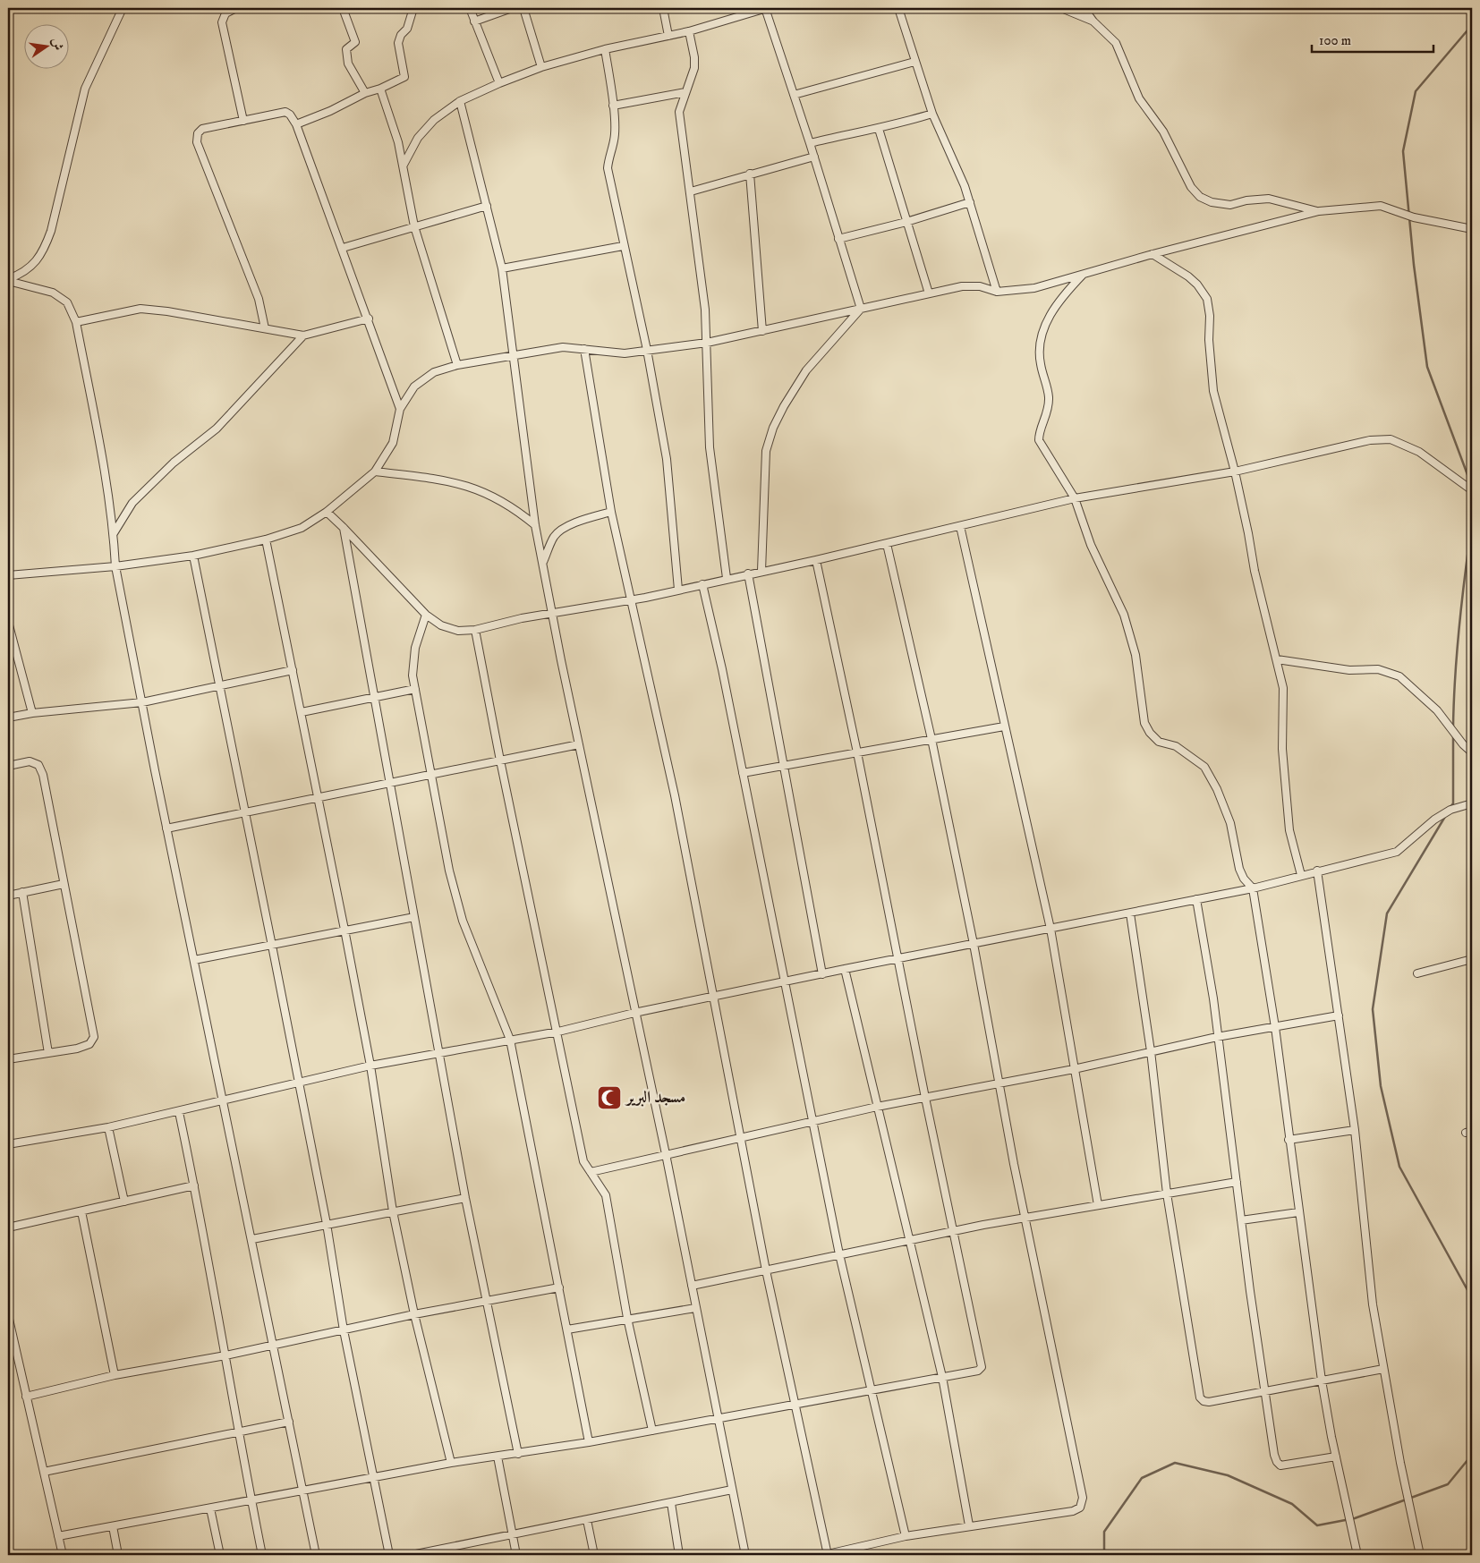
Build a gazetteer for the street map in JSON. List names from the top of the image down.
{
  "places": {
    "mosque": ["مسجد البرير"]
  },
  "scale_bar": "100 m",
  "north": "right"
}
